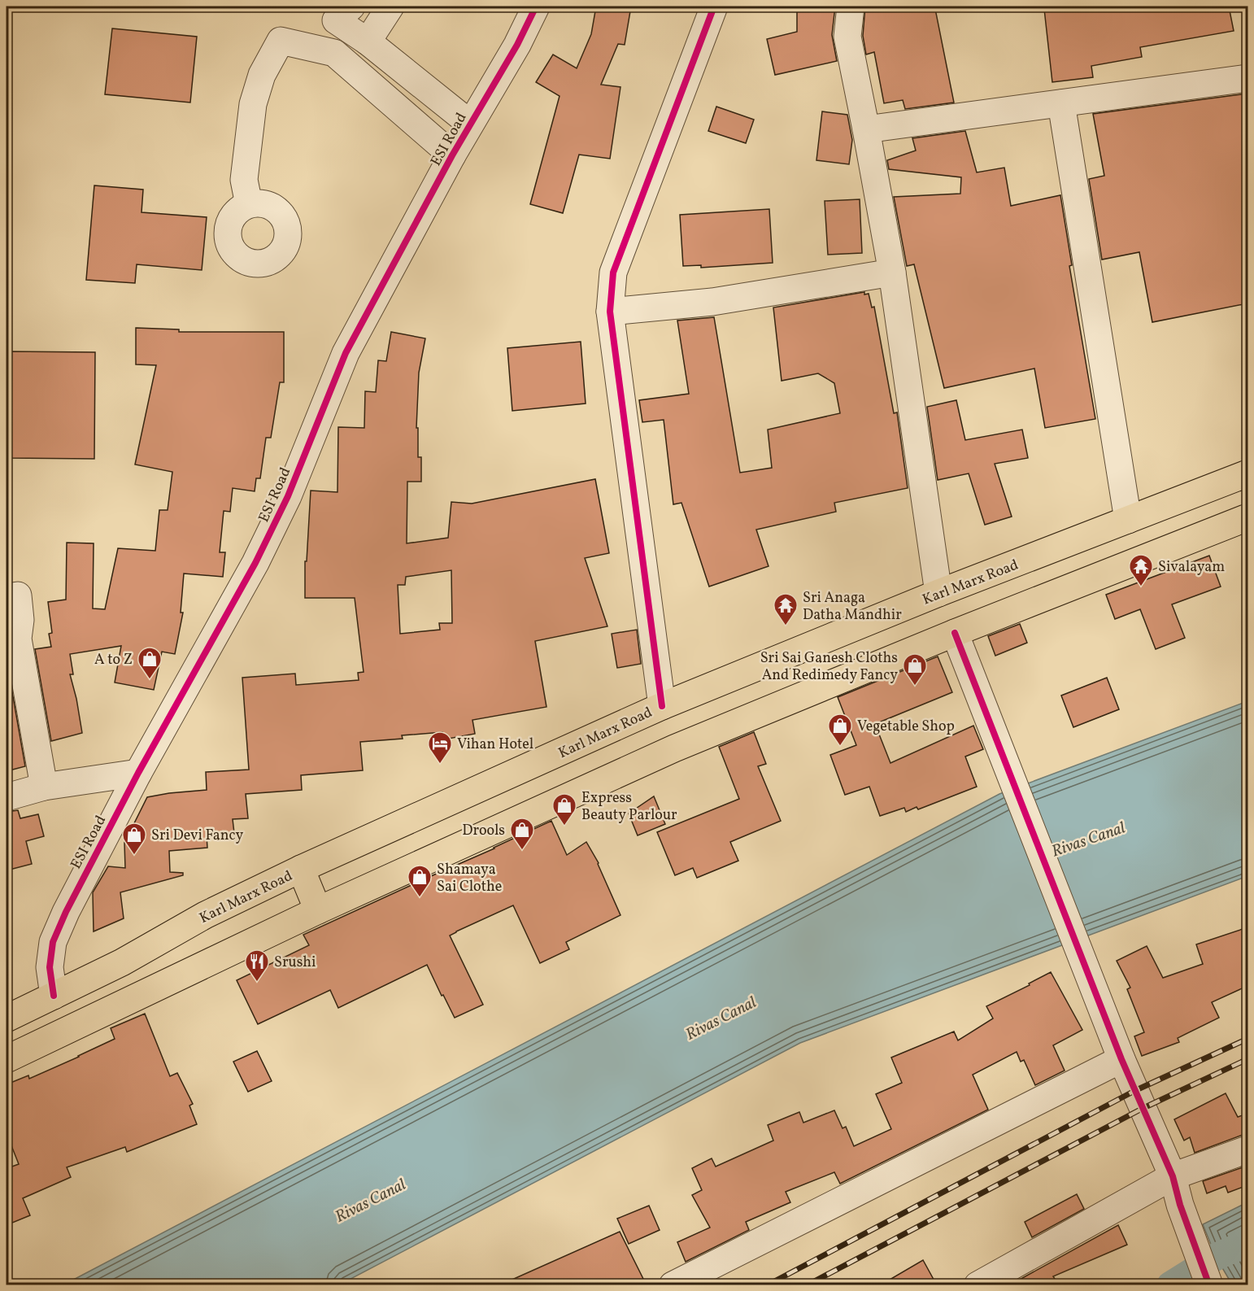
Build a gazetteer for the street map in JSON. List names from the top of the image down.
{
  "streets": {
    "main road": ["Karl Marx Road"],
    "street": ["ESI Road"]
  },
  "crossings": [
    ["ESI Road", "Karl Marx Road"]
  ],
  "water": ["Rivas Canal"],
  "places": {
    "temple": ["Sivalayam", "Sri Anaga Datha Mandhir"],
    "shop": [
      "A to Z",
      "Sri Sai Ganesh Cloths And Redimedy Fancy",
      "Vegetable Shop",
      "Express Beauty Parlour",
      "Drools",
      "Sri Devi Fancy",
      "Shamaya Sai Clothe"
    ],
    "hotel": ["Vihan Hotel"],
    "restaurant": ["Srushi"]
  }
}
